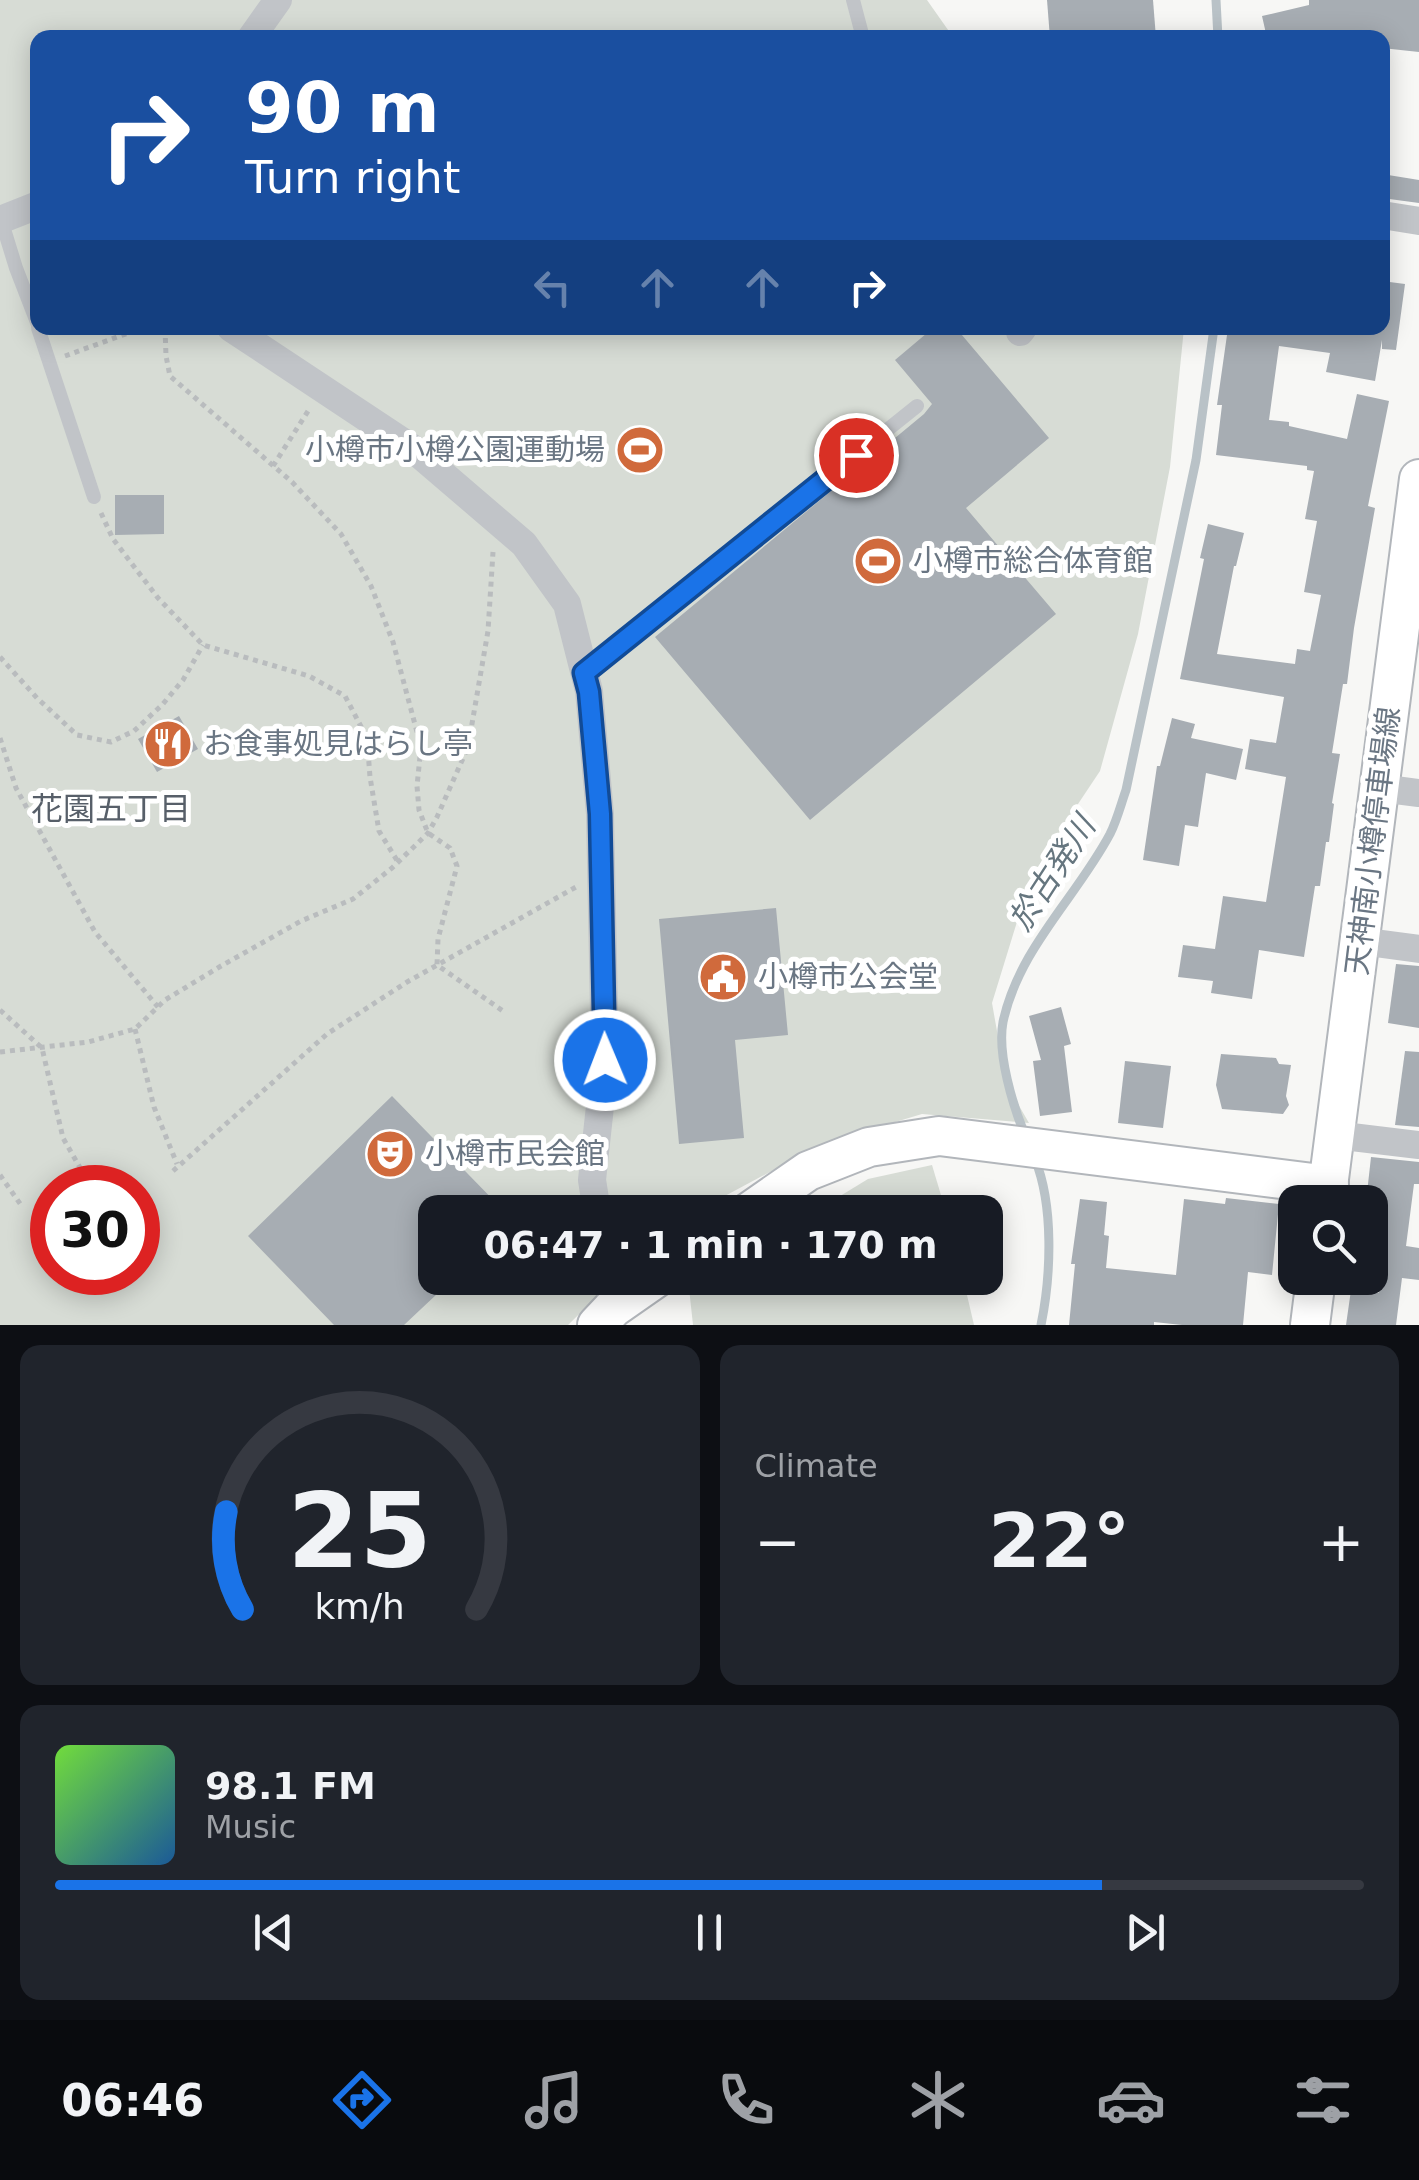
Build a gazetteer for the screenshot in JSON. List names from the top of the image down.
{
  "streets": {
    "main road": ["天神南小樽停車場線"]
  },
  "districts": ["花園五丁目"],
  "water": ["於古発川"],
  "places": {
    "sports": ["小樽市小樽公園運動場", "小樽市総合体育館"],
    "restaurant": ["お食事処見はらし亭"],
    "public building": ["小樽市公会堂"],
    "theatre": ["小樽市民会館"]
  },
  "page": {
    "turn": ["90 m", "Turn right"],
    "limit": "30",
    "trip": "06:47 · 1 min · 170 m",
    "tile": "Climate",
    "heat": ["−", "22°", "+"],
    "song": ["98.1 FM", "Music"],
    "tabs": "06:46",
    "gauge": ["25", "km/h"]
  }
}
